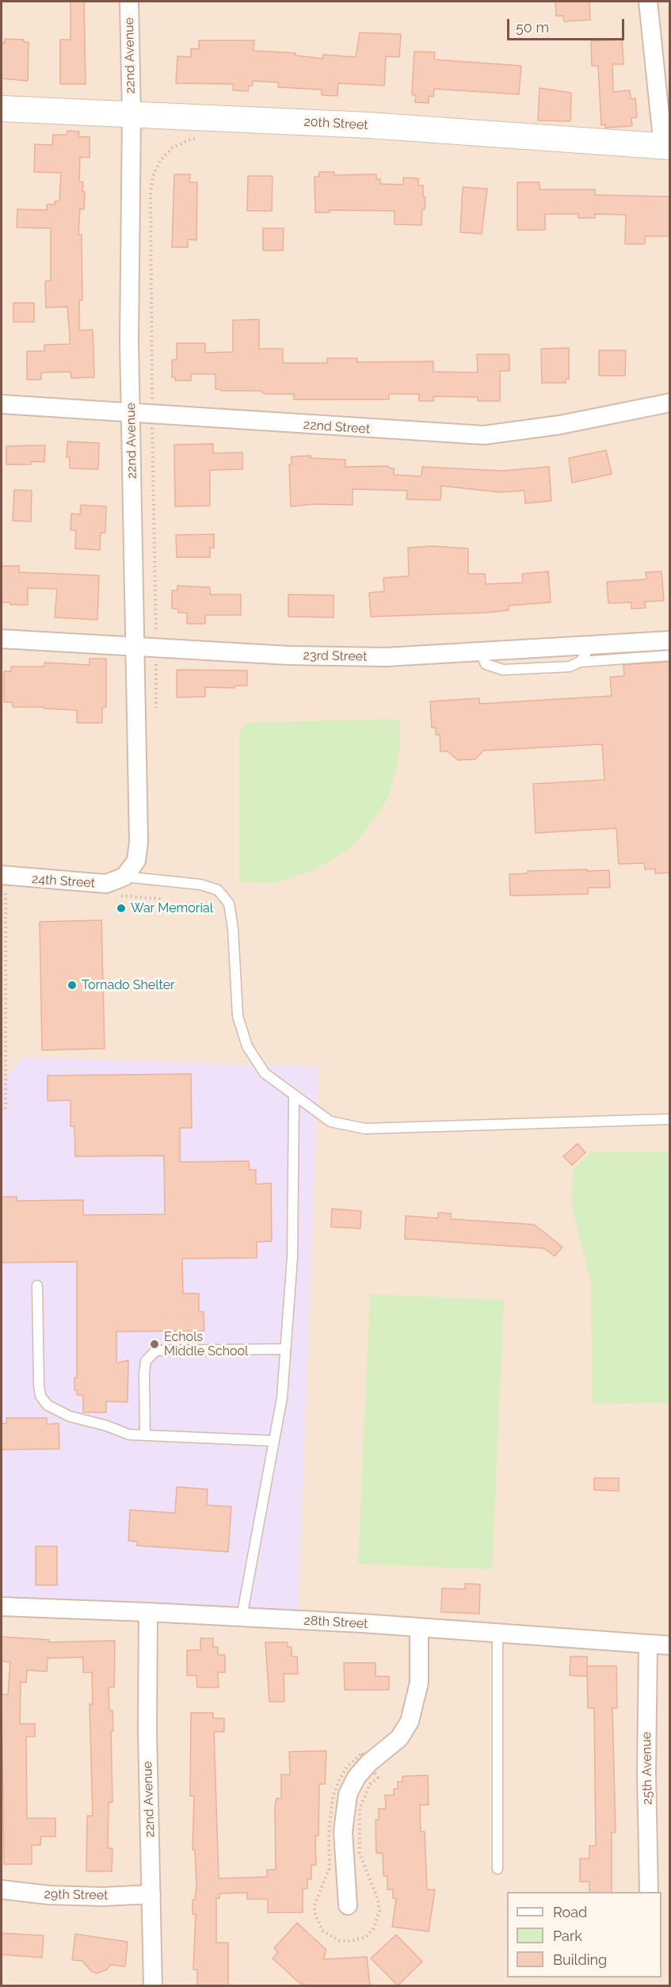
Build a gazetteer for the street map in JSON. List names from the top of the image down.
{
  "streets": {
    "street": [
      "22nd Avenue",
      "20th Street",
      "22nd Street",
      "23rd Street",
      "24th Street",
      "28th Street",
      "25th Avenue",
      "29th Street"
    ]
  },
  "crossings": [
    ["22nd Avenue", "20th Street"],
    ["22nd Avenue", "22nd Street"],
    ["22nd Avenue", "23rd Street"],
    ["22nd Avenue", "24th Street"],
    ["22nd Avenue", "28th Street"],
    ["22nd Avenue", "29th Street"],
    ["28th Street", "25th Avenue"]
  ],
  "places": ["War Memorial", "Tornado Shelter", "Echols Middle School"],
  "legend": ["Road", "Park", "Building"],
  "scale_bar": "50 m"
}
